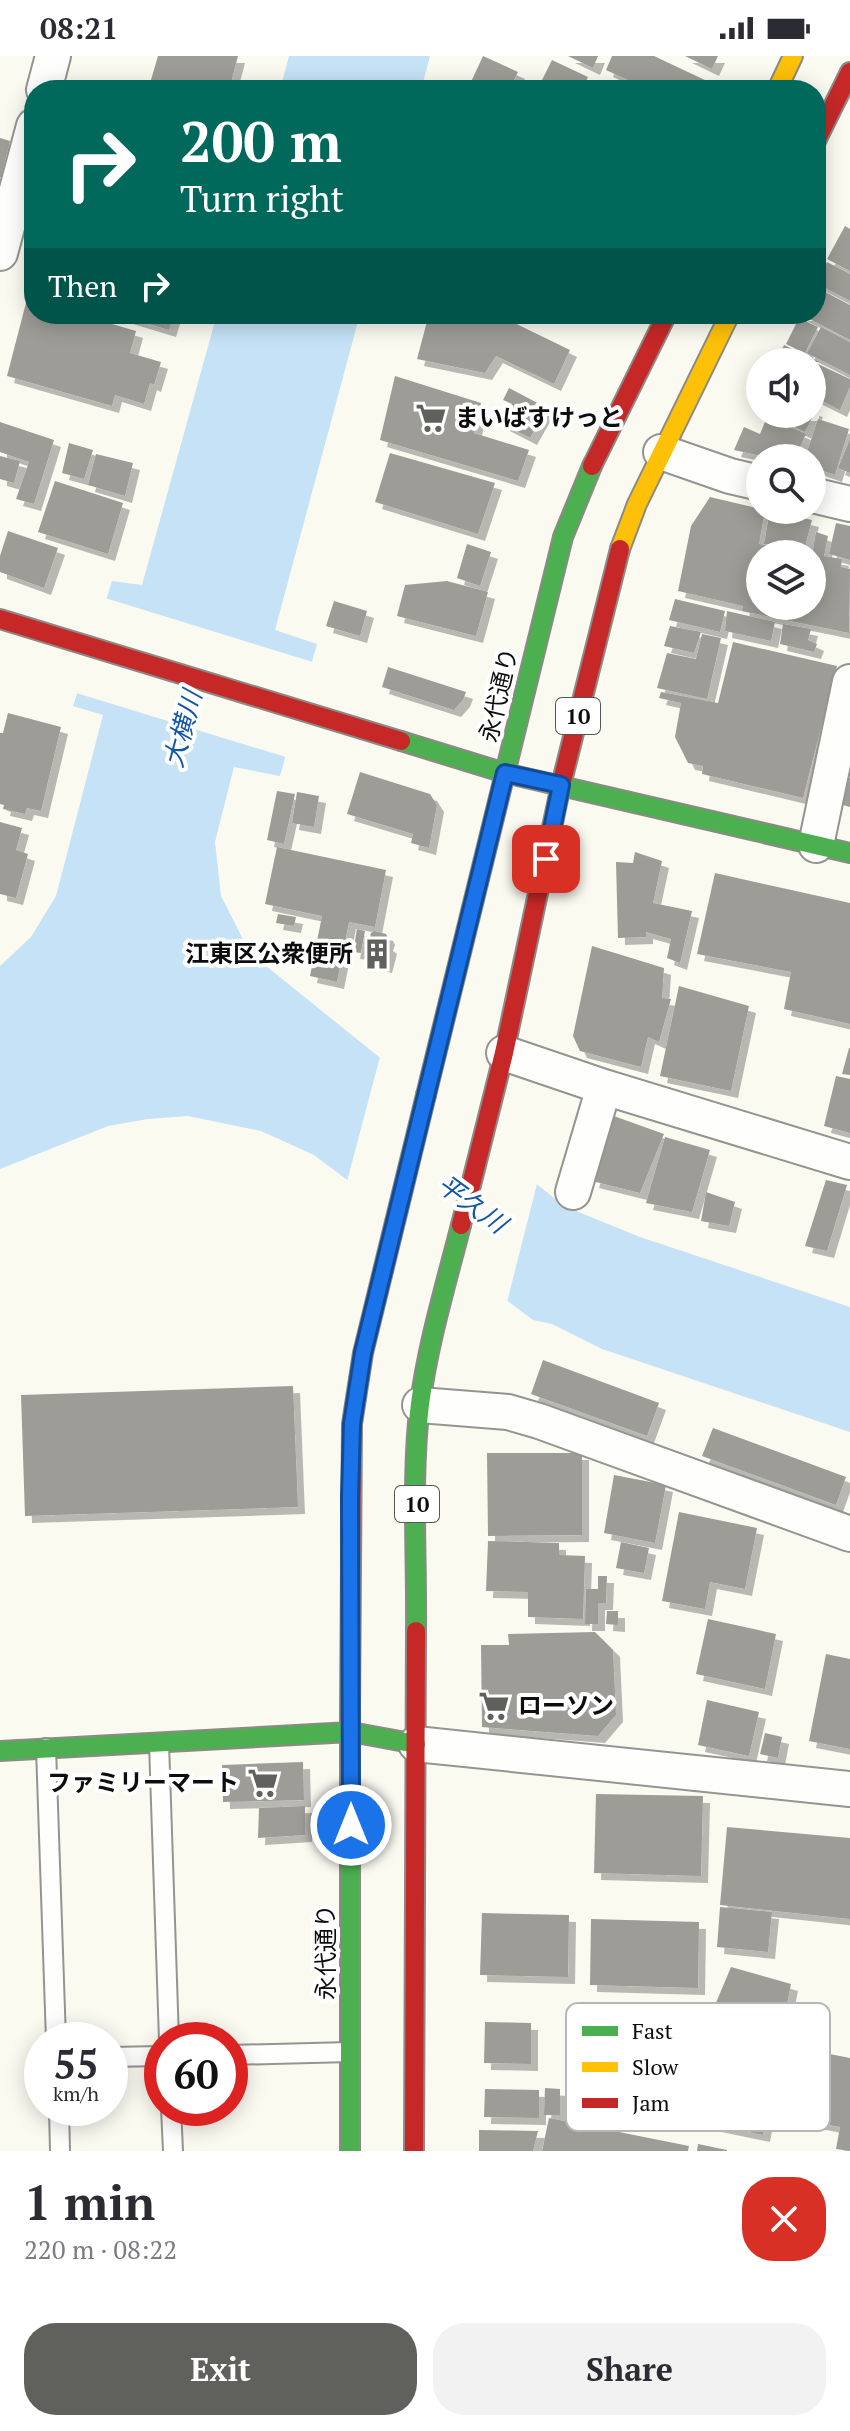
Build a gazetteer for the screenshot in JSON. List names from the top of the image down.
{
  "streets": {
    "main road": ["永代通り", "10"]
  },
  "water": ["大横川", "平久川"],
  "places": {
    "supermarket": ["まいばすけっと", "ローソン", "ファミリーマート"],
    "building": ["江東区公衆便所"]
  },
  "legend": ["Fast", "Slow", "Jam"],
  "page": {
    "status": "08:21",
    "turn": ["200 m", "Turn right"],
    "then": "Then",
    "speed": "55 km/h",
    "limit": "60",
    "heading": ["1 min", "220 m · 08:22"],
    "buttons": ["Exit", "Share"]
  }
}
